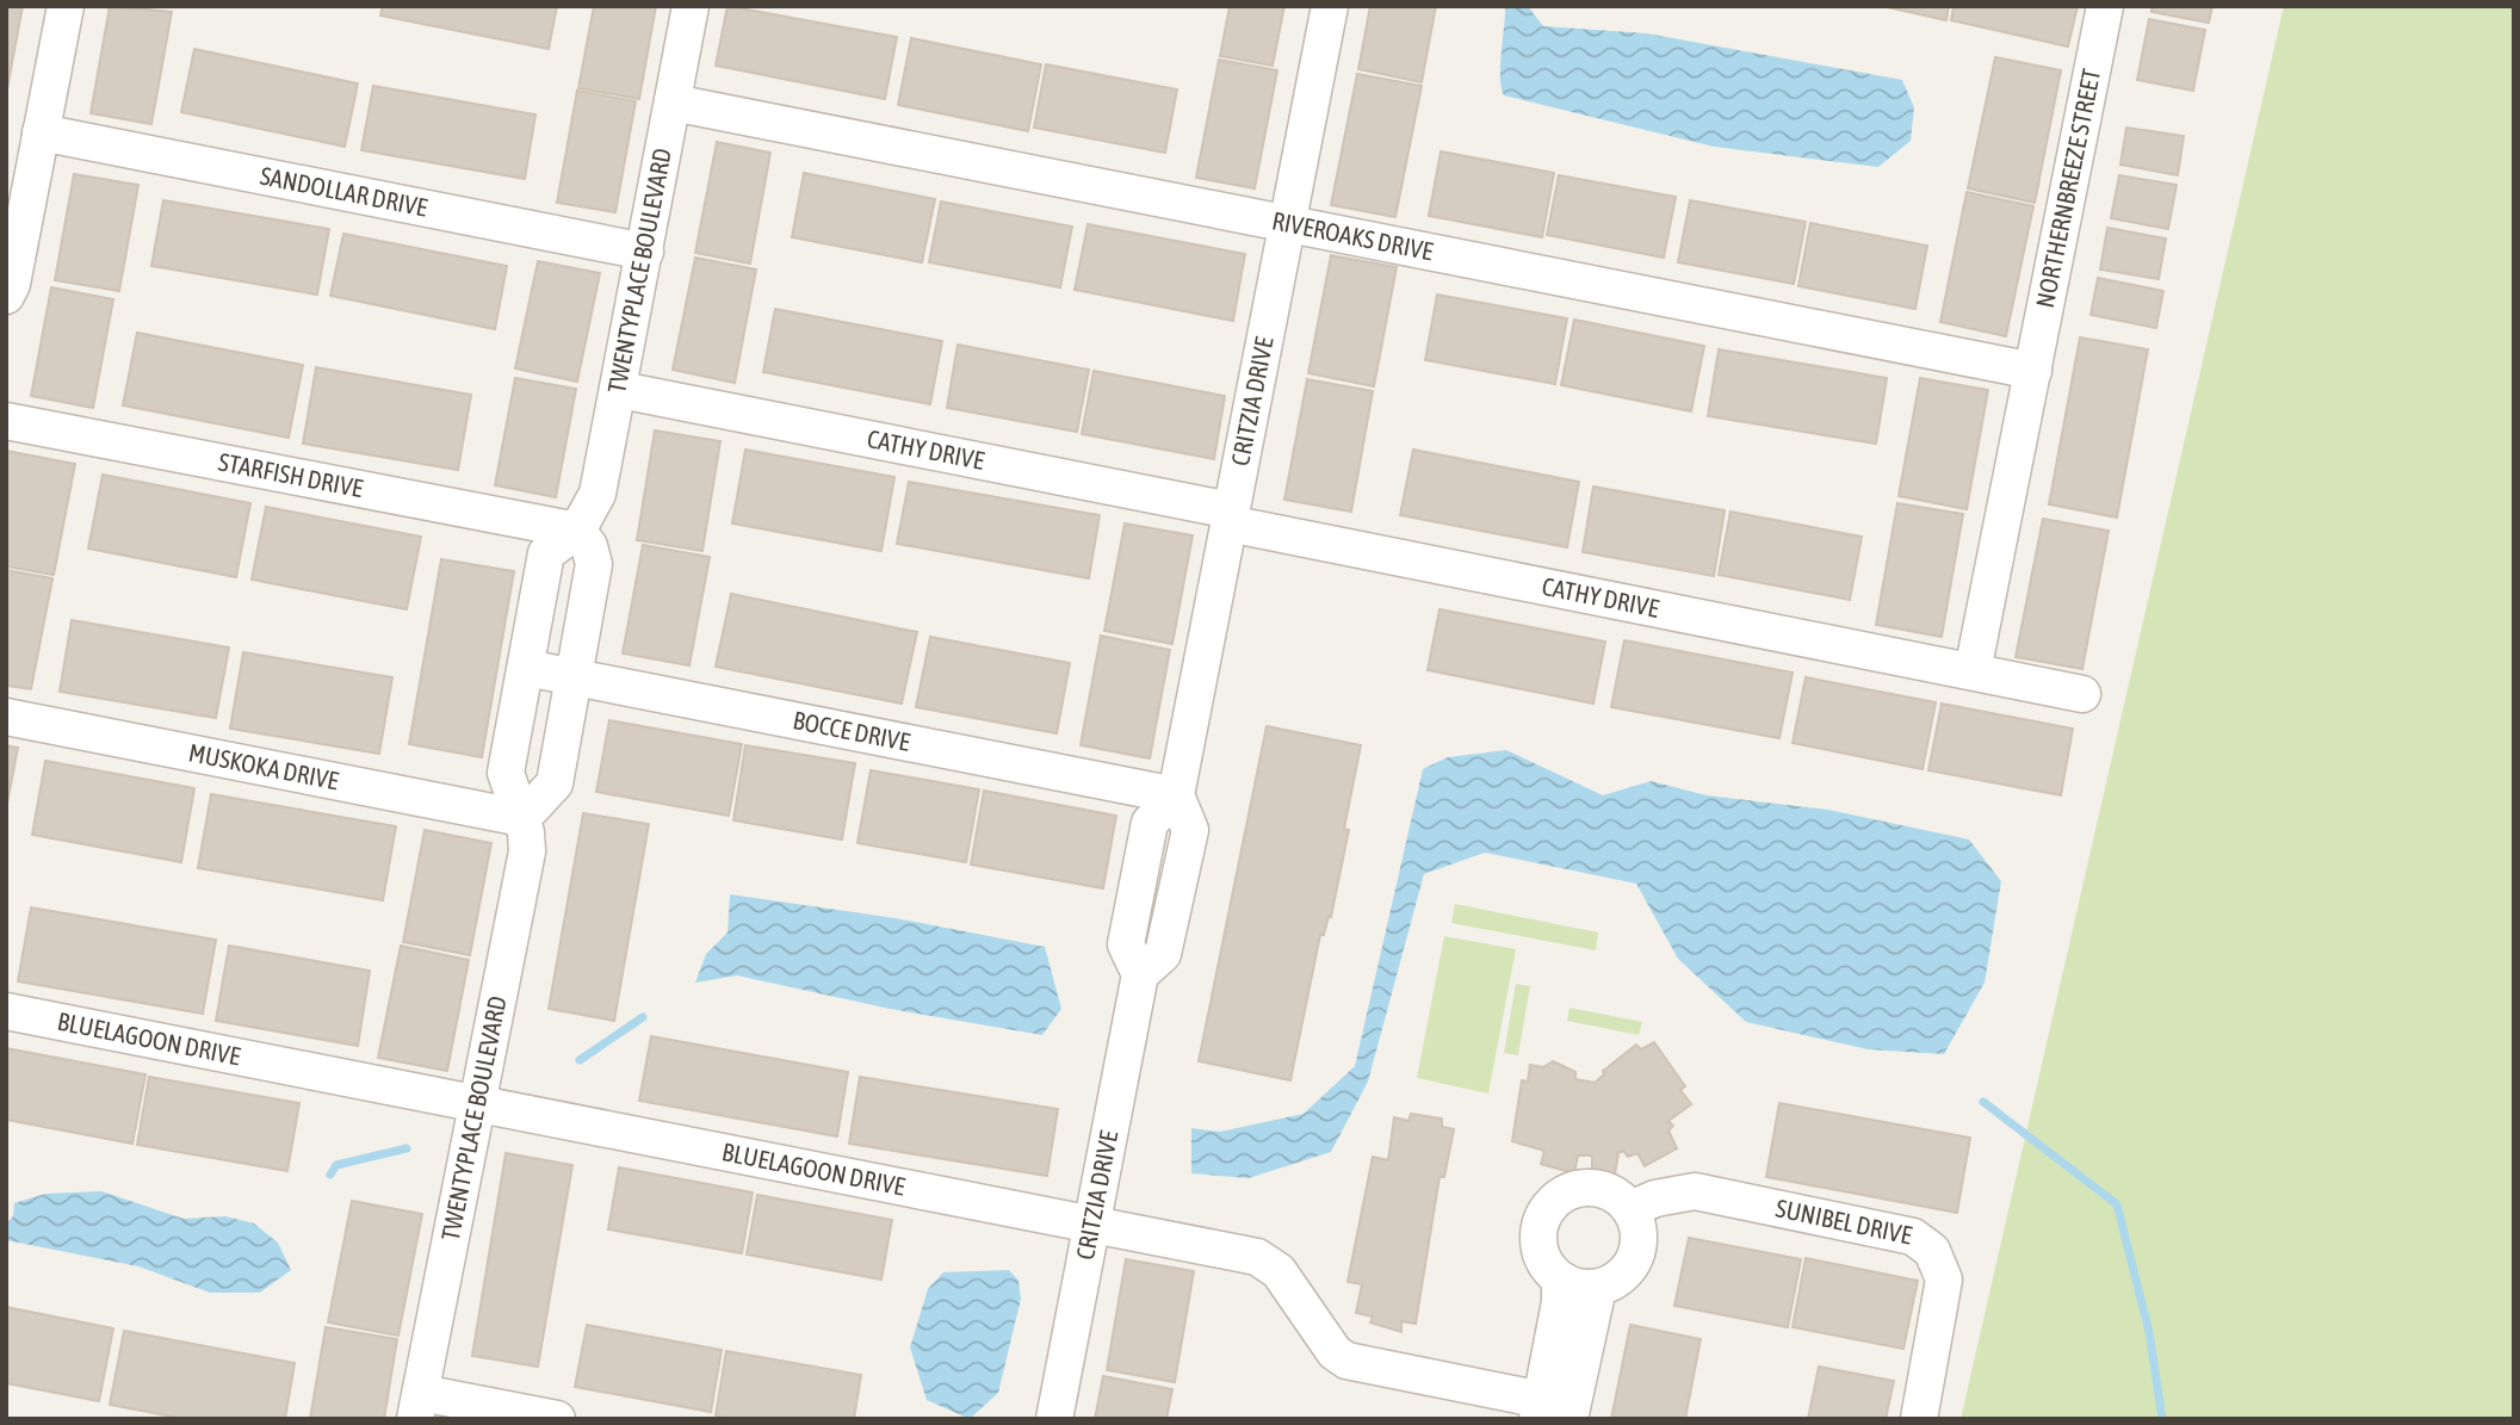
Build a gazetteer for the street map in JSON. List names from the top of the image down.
{
  "streets": {
    "street": [
      "NORTHERNBREEZE STREET",
      "SANDOLLAR DRIVE",
      "RIVEROAKS DRIVE",
      "TWENTYPLACE BOULEVARD",
      "CRITZIA DRIVE",
      "CATHY DRIVE",
      "STARFISH DRIVE",
      "BOCCE DRIVE",
      "MUSKOKA DRIVE",
      "BLUELAGOON DRIVE",
      "SUNIBEL DRIVE"
    ]
  },
  "crossings": [
    ["NORTHERNBREEZE STREET", "RIVEROAKS DRIVE"],
    ["SANDOLLAR DRIVE", "TWENTYPLACE BOULEVARD"],
    ["RIVEROAKS DRIVE", "TWENTYPLACE BOULEVARD"],
    ["RIVEROAKS DRIVE", "CRITZIA DRIVE"],
    ["TWENTYPLACE BOULEVARD", "CATHY DRIVE"],
    ["TWENTYPLACE BOULEVARD", "STARFISH DRIVE"],
    ["TWENTYPLACE BOULEVARD", "BOCCE DRIVE"],
    ["TWENTYPLACE BOULEVARD", "MUSKOKA DRIVE"],
    ["TWENTYPLACE BOULEVARD", "BLUELAGOON DRIVE"],
    ["CRITZIA DRIVE", "CATHY DRIVE"],
    ["CRITZIA DRIVE", "BOCCE DRIVE"],
    ["CRITZIA DRIVE", "BLUELAGOON DRIVE"]
  ]
}
